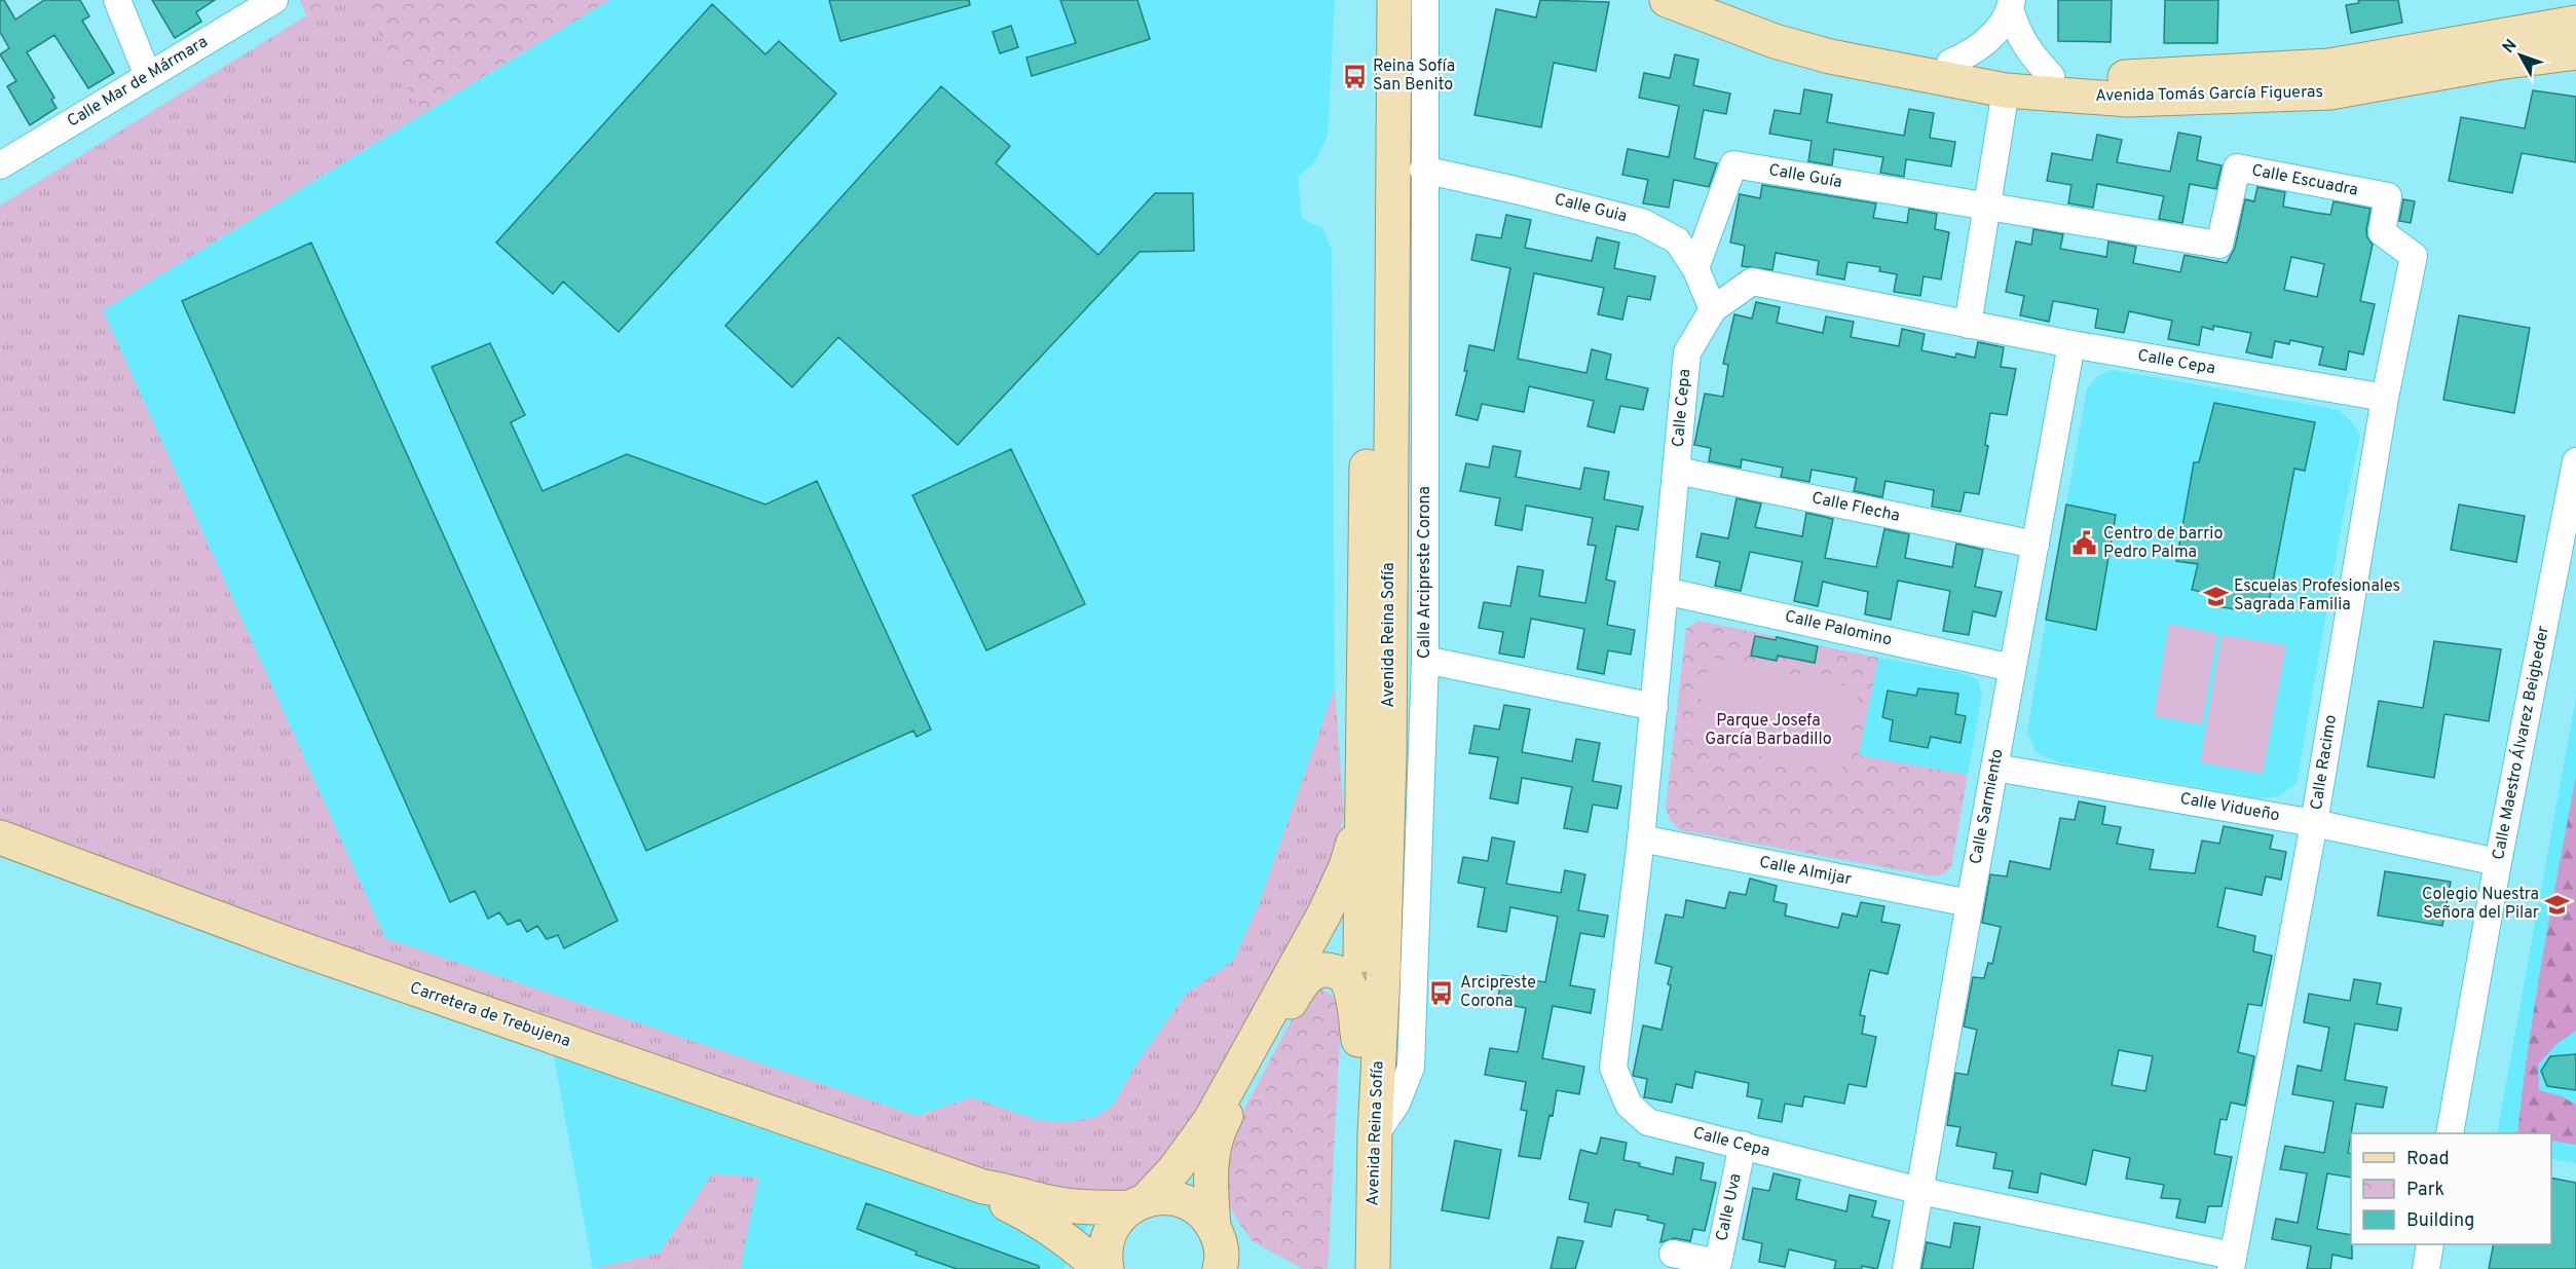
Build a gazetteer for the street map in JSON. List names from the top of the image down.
{
  "streets": {
    "main road": ["Avenida Tomás García Figueras", "Avenida Reina Sofía", "Carretera de Trebujena"],
    "street": [
      "Calle Mar de Mármara",
      "Calle Guía",
      "Calle Escuadra",
      "Calle Guia",
      "Calle Cepa",
      "Calle Flecha",
      "Calle Arcipreste Corona",
      "Calle Palomino",
      "Calle Maestro Álvarez Beigbeder",
      "Calle Racimo",
      "Calle Sarmiento",
      "Calle Vidueño",
      "Calle Almijar",
      "Calle Uva"
    ]
  },
  "crossings": [
    ["Calle Guía", "Calle Escuadra"],
    ["Calle Guía", "Calle Guia"],
    ["Calle Escuadra", "Calle Racimo"],
    ["Calle Guia", "Calle Cepa"],
    ["Calle Guia", "Calle Arcipreste Corona"],
    ["Calle Cepa", "Calle Flecha"],
    ["Calle Cepa", "Calle Palomino"],
    ["Calle Cepa", "Calle Racimo"],
    ["Calle Cepa", "Calle Sarmiento"],
    ["Calle Cepa", "Calle Almijar"],
    ["Calle Cepa", "Calle Uva"],
    ["Calle Flecha", "Calle Sarmiento"],
    ["Calle Arcipreste Corona", "Avenida Reina Sofía"],
    ["Calle Palomino", "Calle Sarmiento"],
    ["Calle Maestro Álvarez Beigbeder", "Calle Vidueño"],
    ["Calle Racimo", "Calle Vidueño"],
    ["Calle Sarmiento", "Calle Vidueño"],
    ["Calle Sarmiento", "Calle Almijar"]
  ],
  "parks": ["Parque Josefa García Barbadillo"],
  "places": {
    "bus stop": ["Reina Sofía San Benito", "Arcipreste Corona"],
    "public building": ["Centro de barrio Pedro Palma"],
    "school or university": ["Escuelas Profesionales Sagrada Familia", "Colegio Nuestra Señora del Pilar"]
  },
  "legend": ["Road", "Park", "Building"],
  "north": "top left"
}
